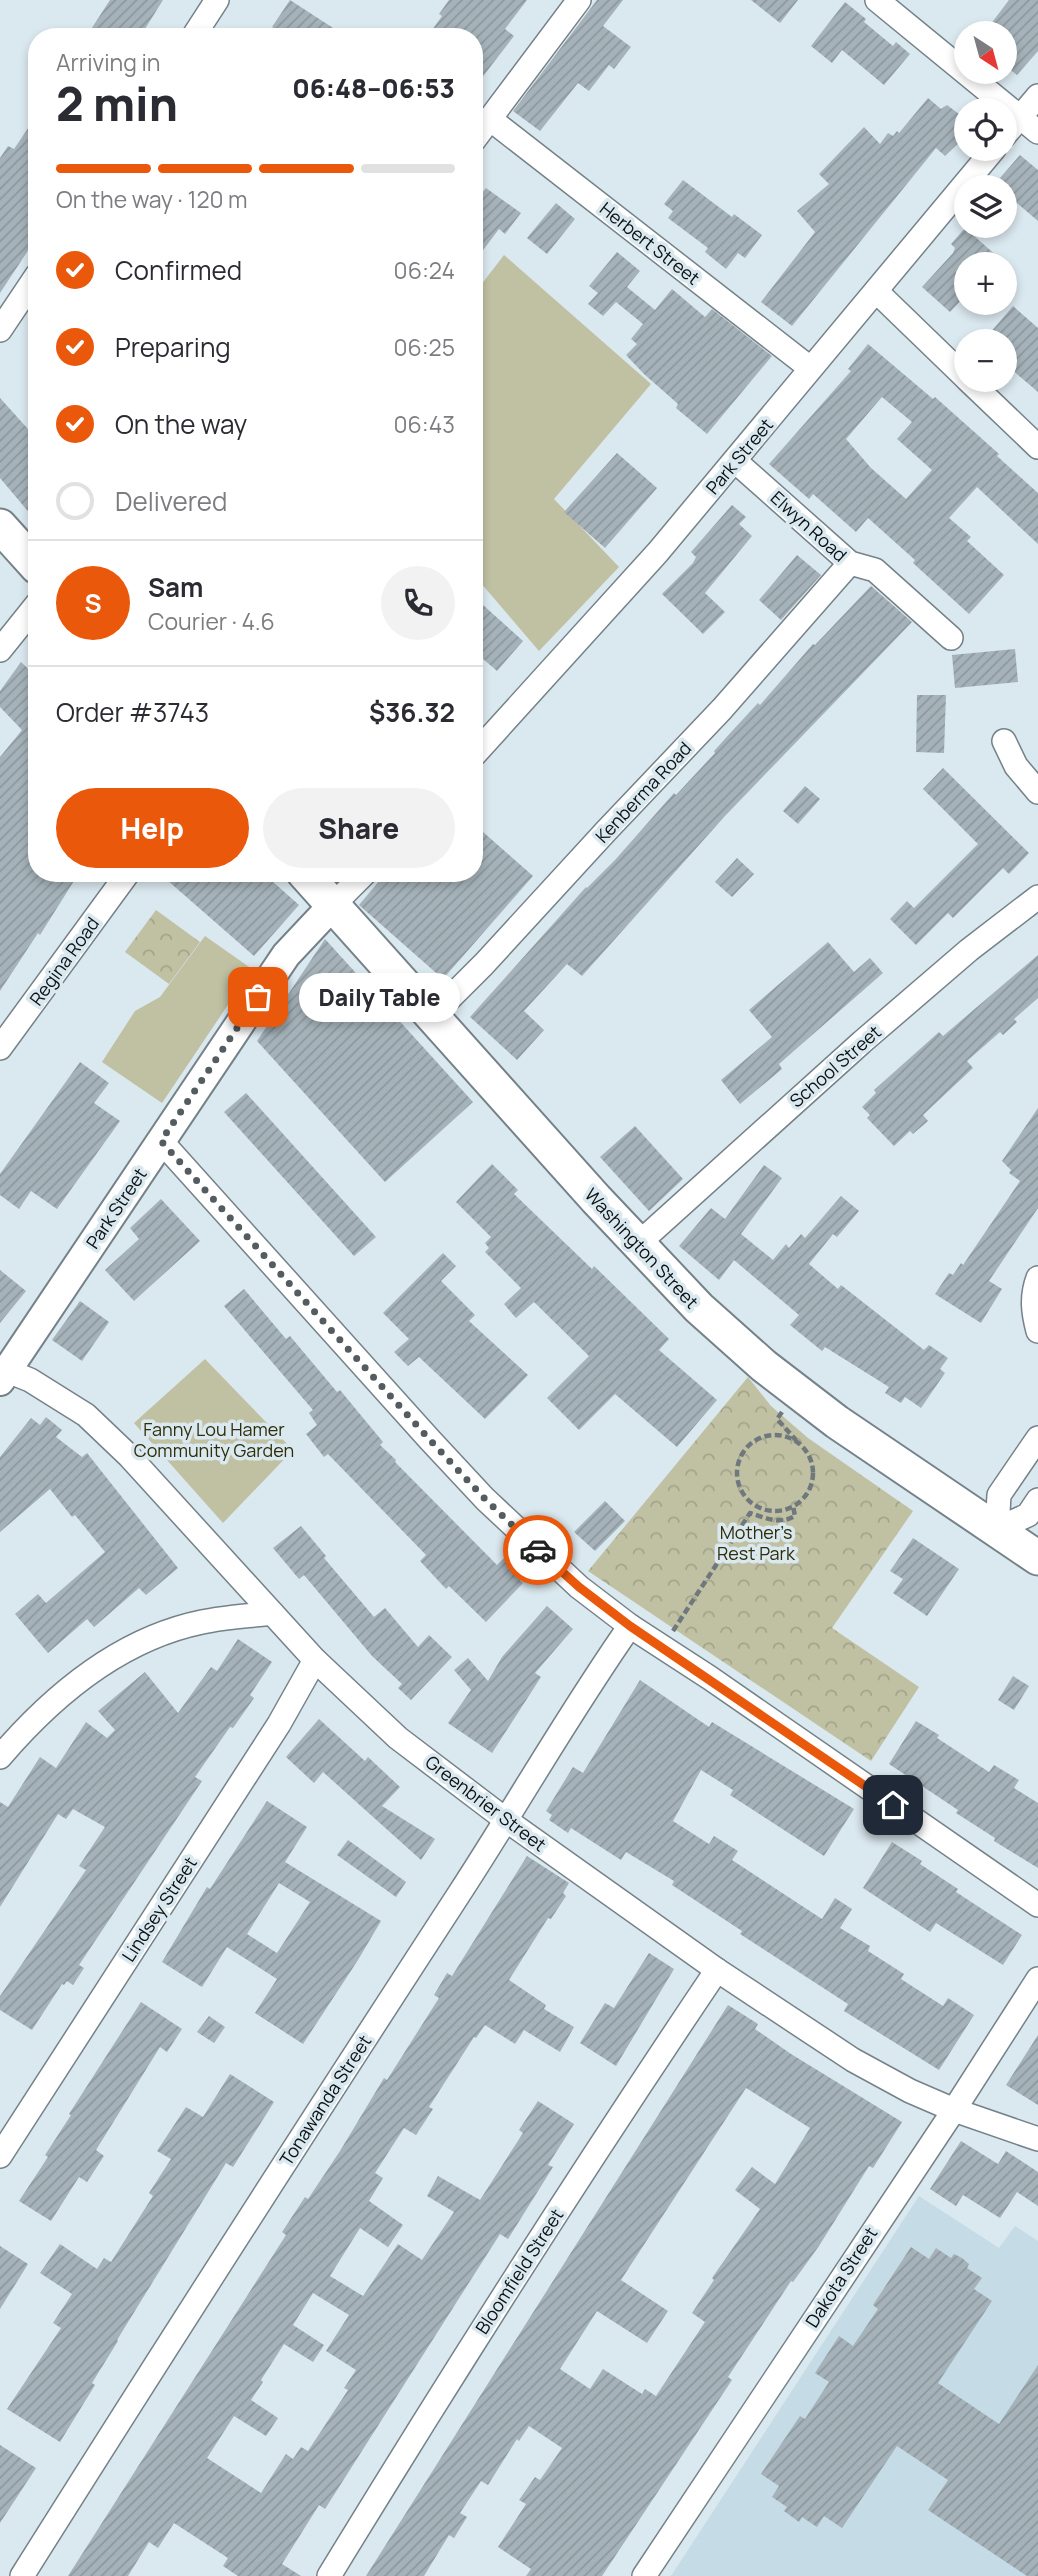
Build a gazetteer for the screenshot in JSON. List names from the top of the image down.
{
  "streets": {
    "main road": ["Washington Street"],
    "street": [
      "Herbert Street",
      "Park Street",
      "Elwyn Road",
      "Kenberma Road",
      "Regina Road",
      "School Street",
      "Greenbrier Street",
      "Lindsey Street",
      "Tonawanda Street",
      "Bloomfield Street",
      "Dakota Street"
    ]
  },
  "crossings": [
    ["Herbert Street", "Park Street"],
    ["Park Street", "Elwyn Road"],
    ["Park Street", "Washington Street"],
    ["Park Street", "Greenbrier Street"],
    ["Elwyn Road", "Kenberma Road"],
    ["Kenberma Road", "Washington Street"],
    ["School Street", "Washington Street"],
    ["Greenbrier Street", "Lindsey Street"],
    ["Greenbrier Street", "Tonawanda Street"],
    ["Greenbrier Street", "Bloomfield Street"],
    ["Greenbrier Street", "Dakota Street"]
  ],
  "parks": ["Fanny Lou Hamer Community Garden", "Mother’s Rest Park"],
  "places": ["Daily Table"],
  "north": "bottom right",
  "page": {
    "map_buttons": ["+", "−"],
    "heading": ["2 min", "Arriving in", "06:48–06:53"],
    "panel": [
      "Sam",
      "Courier · 4.6",
      "Order #3743",
      "$36.32"
    ],
    "bar": "On the way · 120 m",
    "list": [
      ["Confirmed", "06:24"],
      ["Preparing", "06:25"],
      ["On the way", "06:43"],
      "Delivered"
    ],
    "round": "S",
    "buttons": ["Help", "Share"],
    "bubble": "Daily Table"
  }
}
